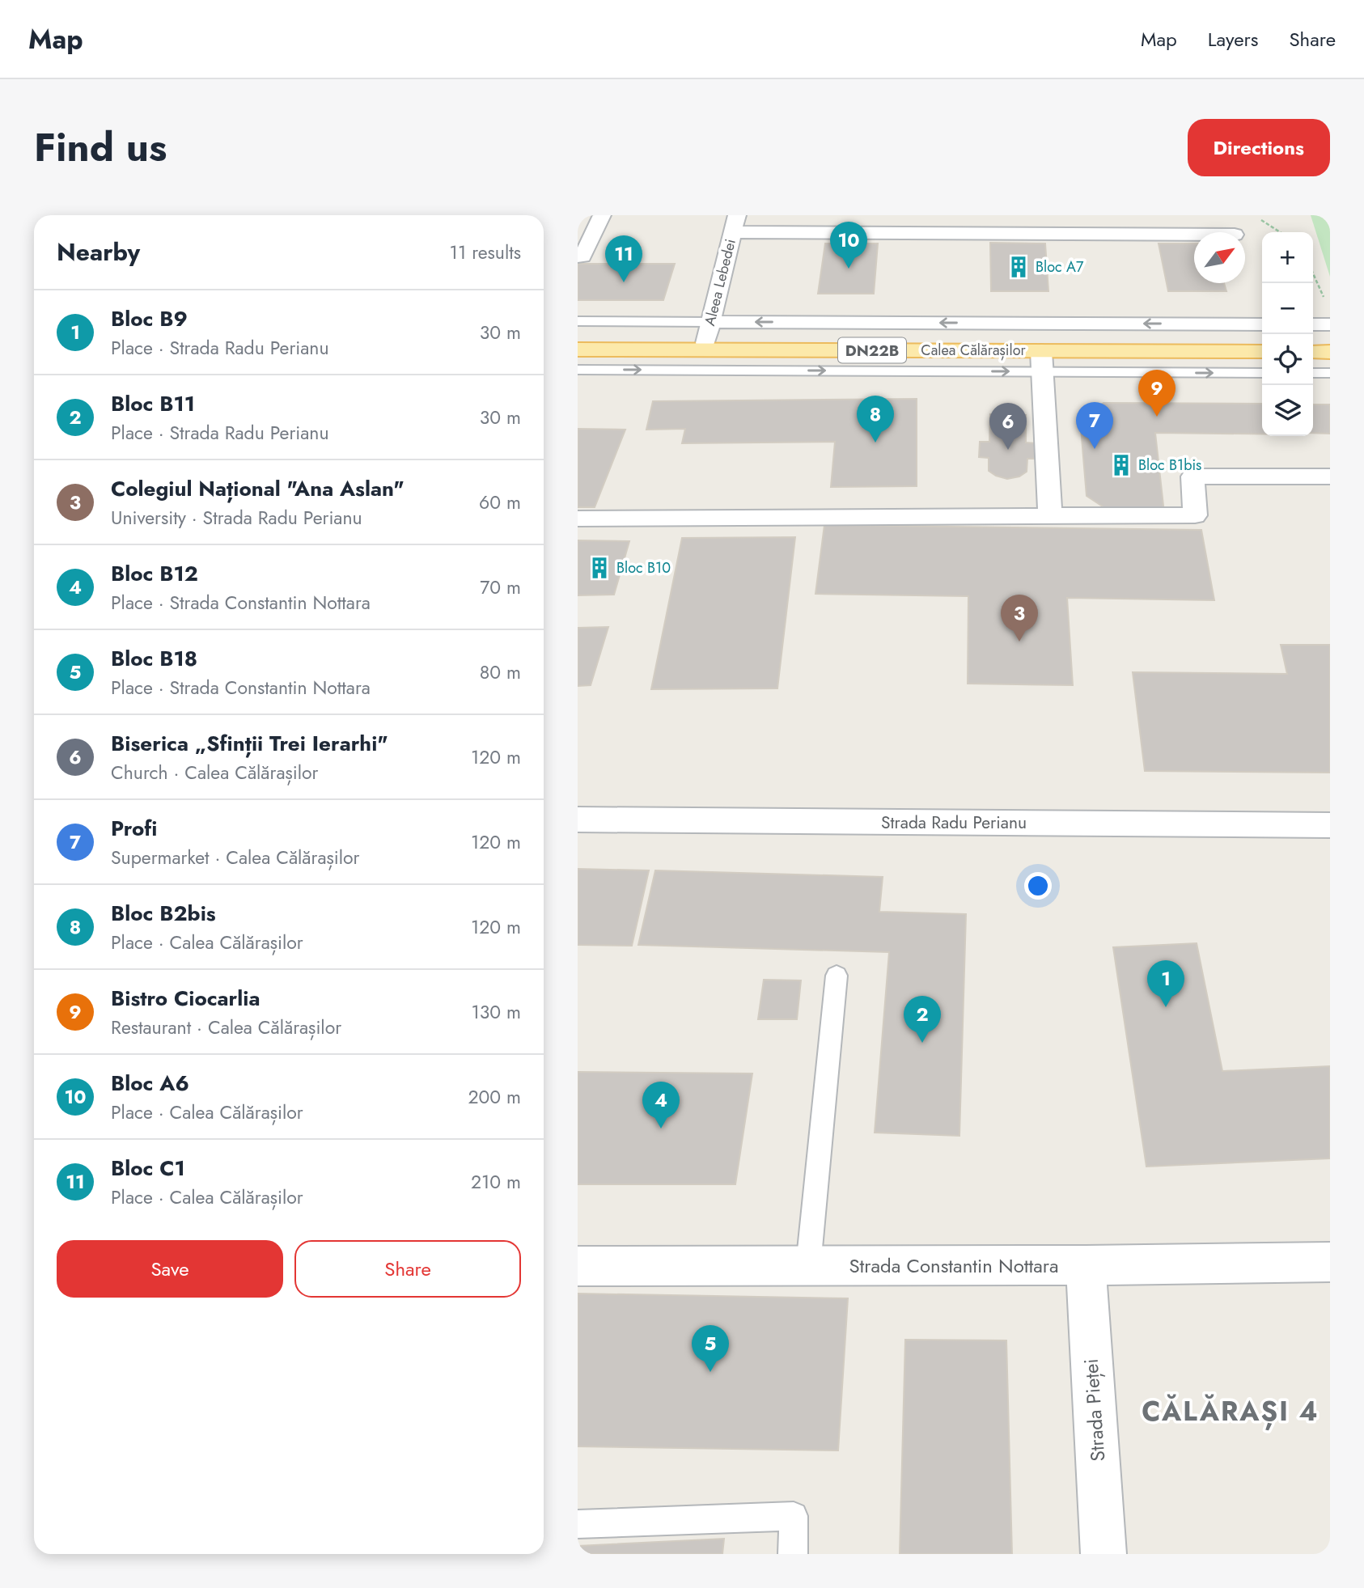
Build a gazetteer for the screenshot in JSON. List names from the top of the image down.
{
  "streets": {
    "main road": ["DN22B", "Calea Călărașilor"],
    "street": [
      "Aleea Lebedei",
      "Strada Radu Perianu",
      "Strada Constantin Nottara",
      "Strada Pieței"
    ]
  },
  "crossings": [
    ["Aleea Lebedei", "Calea Călărașilor"],
    ["Strada Constantin Nottara", "Strada Pieței"]
  ],
  "districts": ["CĂLĂRAȘI 4"],
  "places": {
    "building": ["Bloc A7", "Bloc B1bis", "Bloc B10"]
  },
  "north": "top right",
  "page": {
    "header": "Map",
    "nav": ["Map", "Layers", "Share"],
    "title": "Find us",
    "buttons": [
      "Directions",
      ["Save", "Share"]
    ],
    "heading": ["Nearby", "11 results"],
    "pins": [
      "10",
      "11",
      "9",
      "8",
      "7",
      "6",
      "3",
      "1",
      "2",
      "4",
      "5"
    ],
    "map_buttons": ["+", "−"],
    "list": [
      {
        "mark": "1",
        "name": "Bloc B9",
        "note": "Place · Strada Radu Perianu",
        "value": "30 m"
      },
      {
        "mark": "2",
        "name": "Bloc B11",
        "note": "Place · Strada Radu Perianu",
        "value": "30 m"
      },
      {
        "mark": "3",
        "name": "Colegiul Național \"Ana Aslan\"",
        "note": "University · Strada Radu Perianu",
        "value": "60 m"
      },
      {
        "mark": "4",
        "name": "Bloc B12",
        "note": "Place · Strada Constantin Nottara",
        "value": "70 m"
      },
      {
        "mark": "5",
        "name": "Bloc B18",
        "note": "Place · Strada Constantin Nottara",
        "value": "80 m"
      },
      {
        "mark": "6",
        "name": "Biserica „Sfinții Trei Ierarhi\"",
        "note": "Church · Calea Călărașilor",
        "value": "120 m"
      },
      {
        "mark": "7",
        "name": "Profi",
        "note": "Supermarket · Calea Călărașilor",
        "value": "120 m"
      },
      {
        "mark": "8",
        "name": "Bloc B2bis",
        "note": "Place · Calea Călărașilor",
        "value": "120 m"
      },
      {
        "mark": "9",
        "name": "Bistro Ciocarlia",
        "note": "Restaurant · Calea Călărașilor",
        "value": "130 m"
      },
      {
        "mark": "10",
        "name": "Bloc A6",
        "note": "Place · Calea Călărașilor",
        "value": "200 m"
      },
      {
        "mark": "11",
        "name": "Bloc C1",
        "note": "Place · Calea Călărașilor",
        "value": "210 m"
      }
    ]
  }
}
